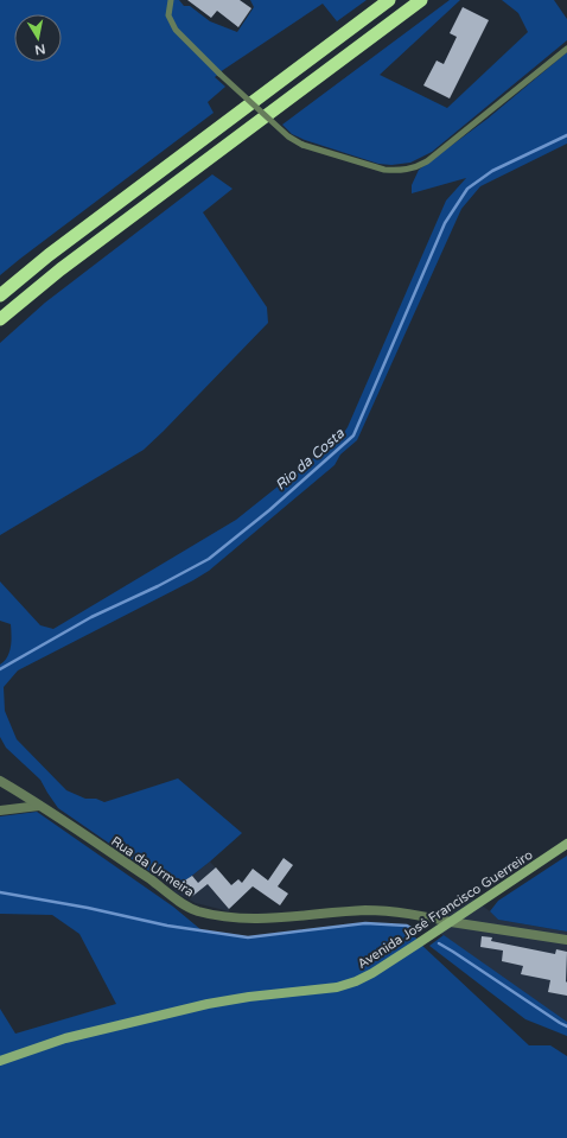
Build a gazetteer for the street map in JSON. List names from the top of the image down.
{
  "streets": {
    "main road": ["Avenida José Francisco Guerreiro"],
    "street": ["Rua da Urmeira"]
  },
  "crossings": [
    ["Rua da Urmeira", "Avenida José Francisco Guerreiro"]
  ],
  "water": ["Rio da Costa"],
  "north": "bottom"
}
